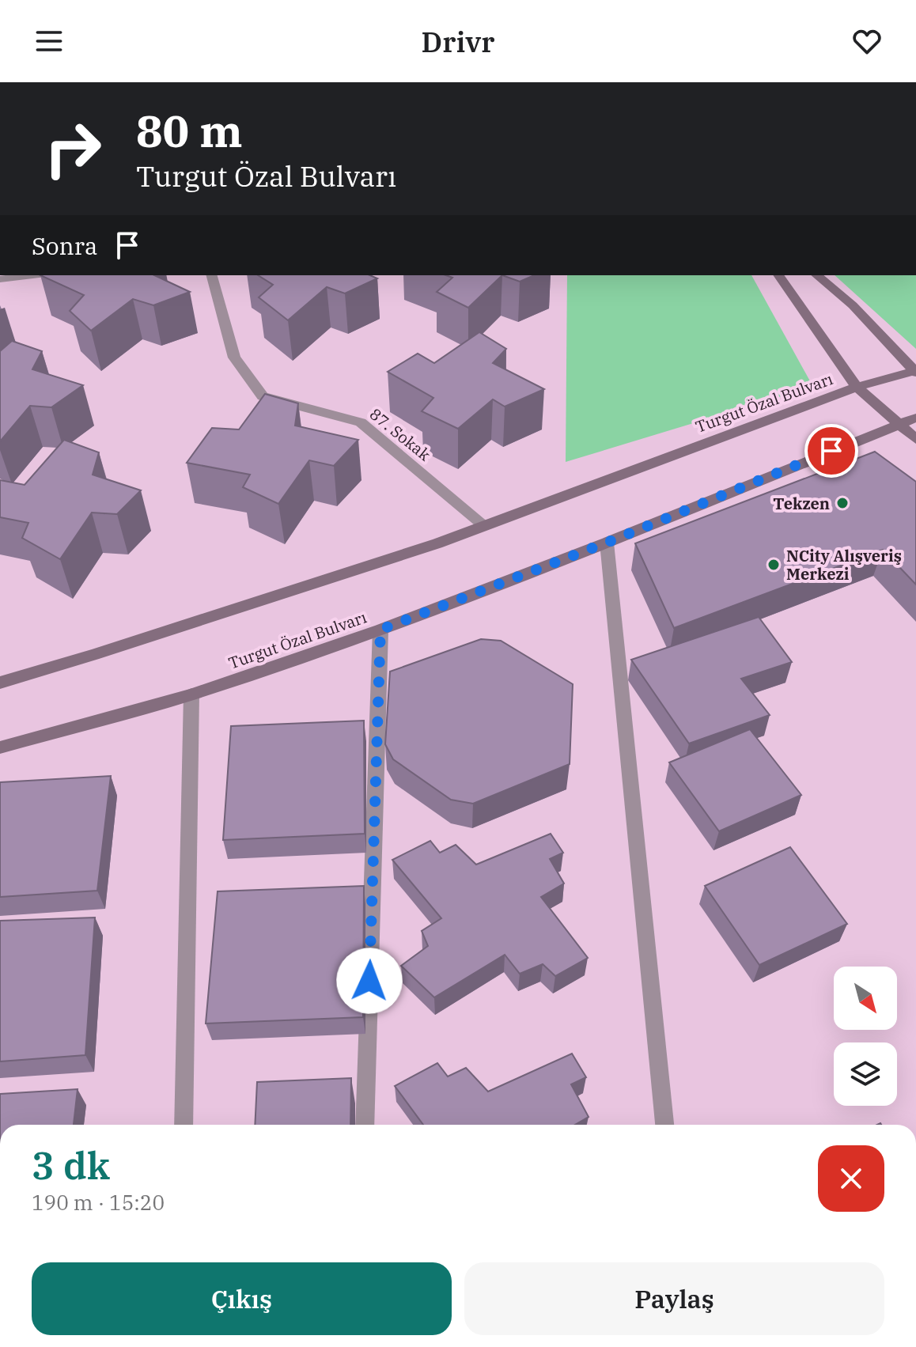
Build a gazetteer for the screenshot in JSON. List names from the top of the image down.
{
  "streets": {
    "main road": ["Turgut Özal Bulvarı"],
    "street": ["87. Sokak"]
  },
  "crossings": [
    ["Turgut Özal Bulvarı", "87. Sokak"]
  ],
  "places": ["Tekzen", "NCity Alışveriş Merkezi"],
  "north": "bottom right",
  "page": {
    "header": "Drivr",
    "turn": ["80 m", "Turgut Özal Bulvarı"],
    "then": "Sonra",
    "heading": ["3 dk", "190 m · 15:20"],
    "buttons": ["Çıkış", "Paylaş"]
  }
}
